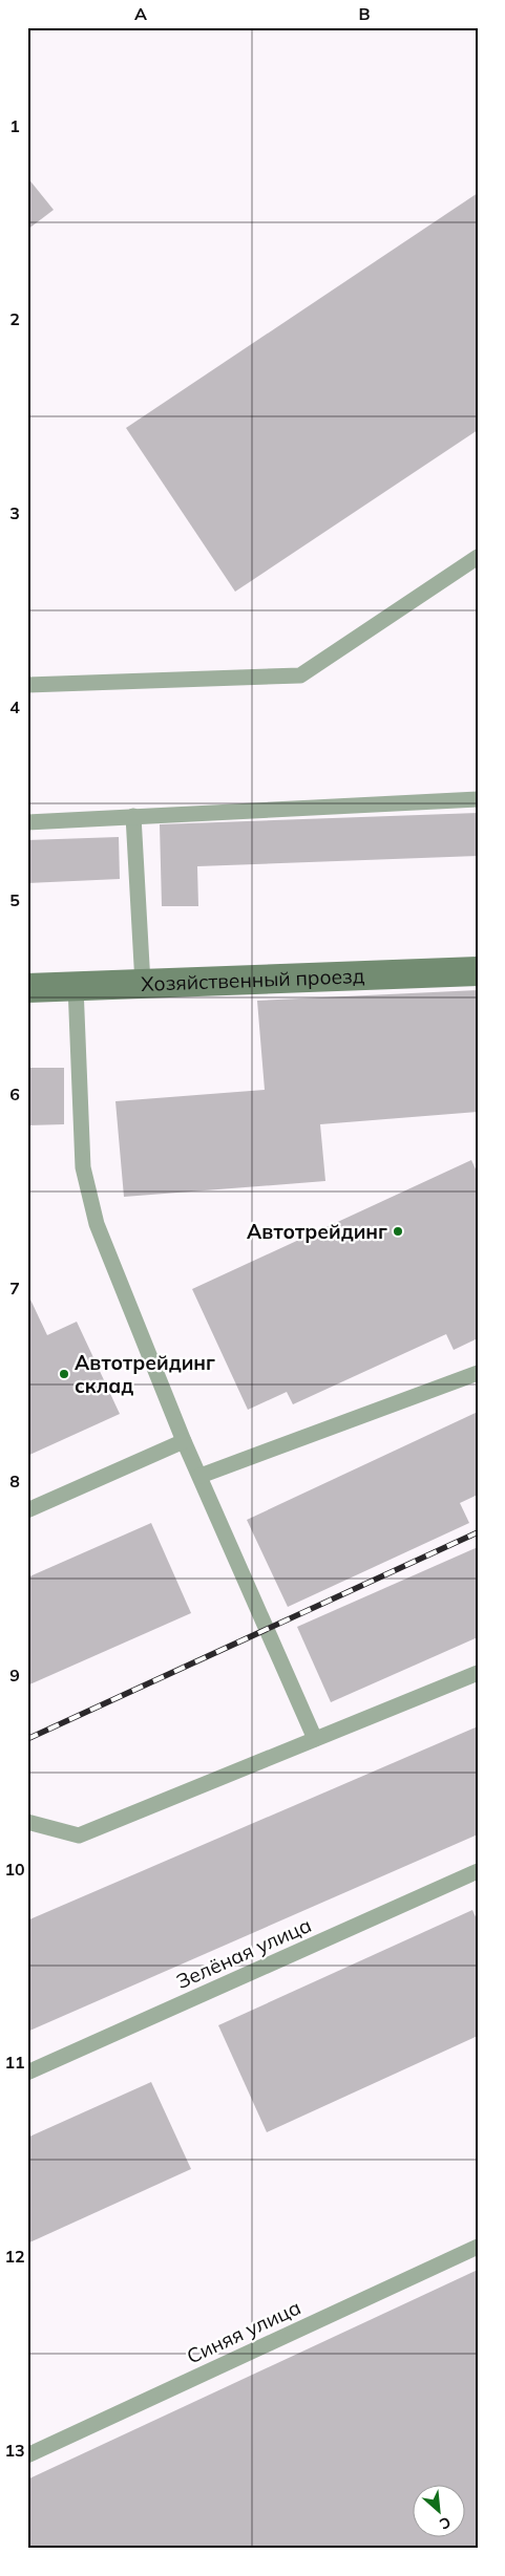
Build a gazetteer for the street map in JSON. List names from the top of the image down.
{
  "streets": {
    "street": ["Хозяйственный проезд"],
    "lane": ["Зелёная улица", "Синяя улица"]
  },
  "places": ["Автотрейдинг", "Автотрейдинг склад"],
  "north": "bottom right",
  "grid": {
    "columns": ["A", "B"],
    "rows": [
      "1",
      "2",
      "3",
      "4",
      "5",
      "6",
      "7",
      "8",
      "9",
      "10",
      "11",
      "12",
      "13"
    ]
  }
}
